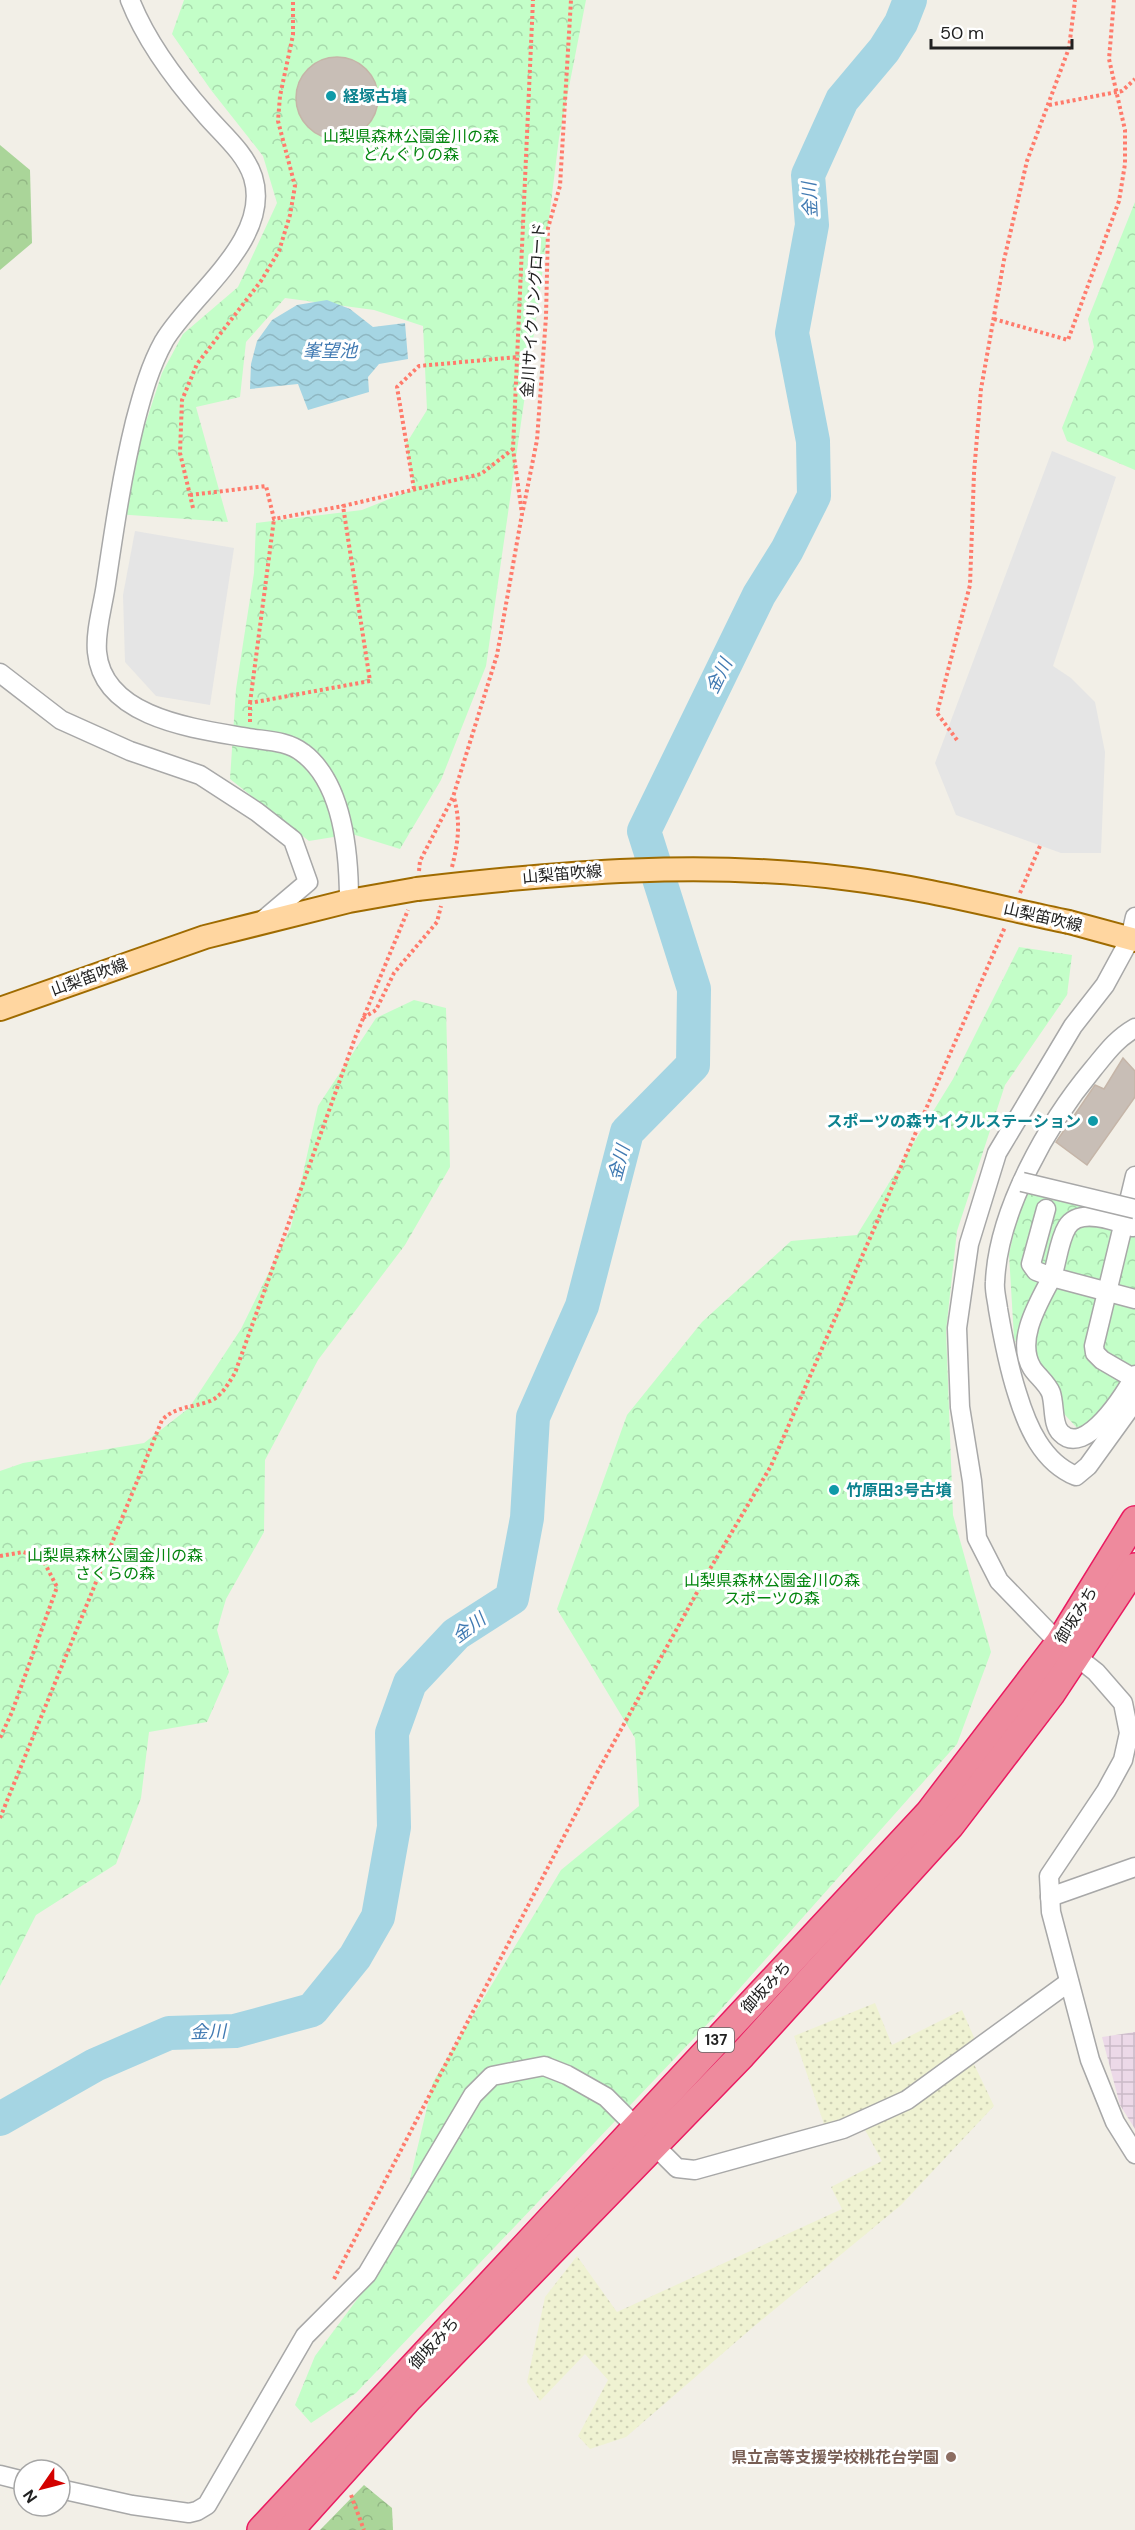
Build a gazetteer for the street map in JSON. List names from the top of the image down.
{
  "streets": {
    "highway": ["御坂みち", "137"],
    "main road": ["山梨笛吹線"],
    "path": ["金川サイクリングロード"]
  },
  "crossings": [
    ["金川サイクリングロード", "山梨笛吹線"]
  ],
  "water": ["金川", "峯望池"],
  "parks": ["山梨県森林公園金川の森 どんぐりの森", "山梨県森林公園金川の森 さくらの森", "山梨県森林公園金川の森 スポーツの森"],
  "places": [
    "経塚古墳",
    "スポーツの森サイクルステーション",
    "竹原田3号古墳",
    "県立高等支援学校桃花台学園"
  ],
  "scale_bar": "50 m",
  "north": "bottom left"
}
